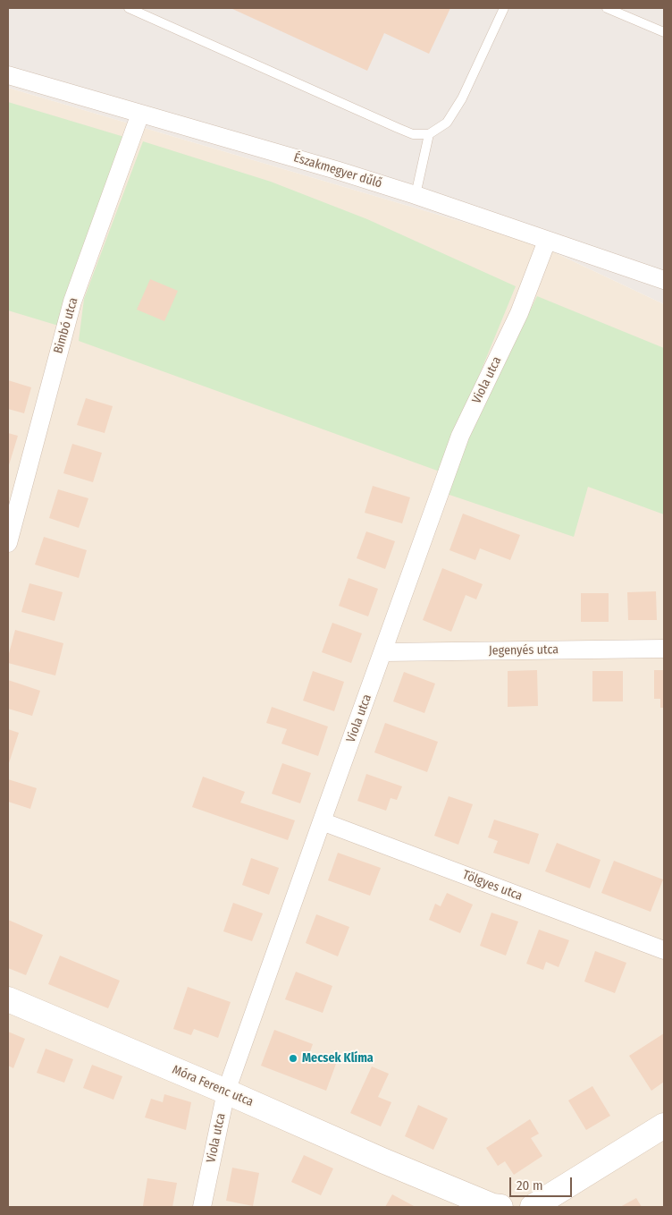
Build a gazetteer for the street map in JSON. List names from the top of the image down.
{
  "streets": {
    "street": [
      "Északmegyer dűlő",
      "Bimbó utca",
      "Viola utca",
      "Jegenyés utca",
      "Tölgyes utca",
      "Móra Ferenc utca"
    ]
  },
  "crossings": [
    ["Északmegyer dűlő", "Bimbó utca"],
    ["Északmegyer dűlő", "Viola utca"],
    ["Viola utca", "Jegenyés utca"],
    ["Viola utca", "Tölgyes utca"],
    ["Viola utca", "Móra Ferenc utca"]
  ],
  "places": ["Mecsek Klíma"],
  "scale_bar": "20 m"
}
